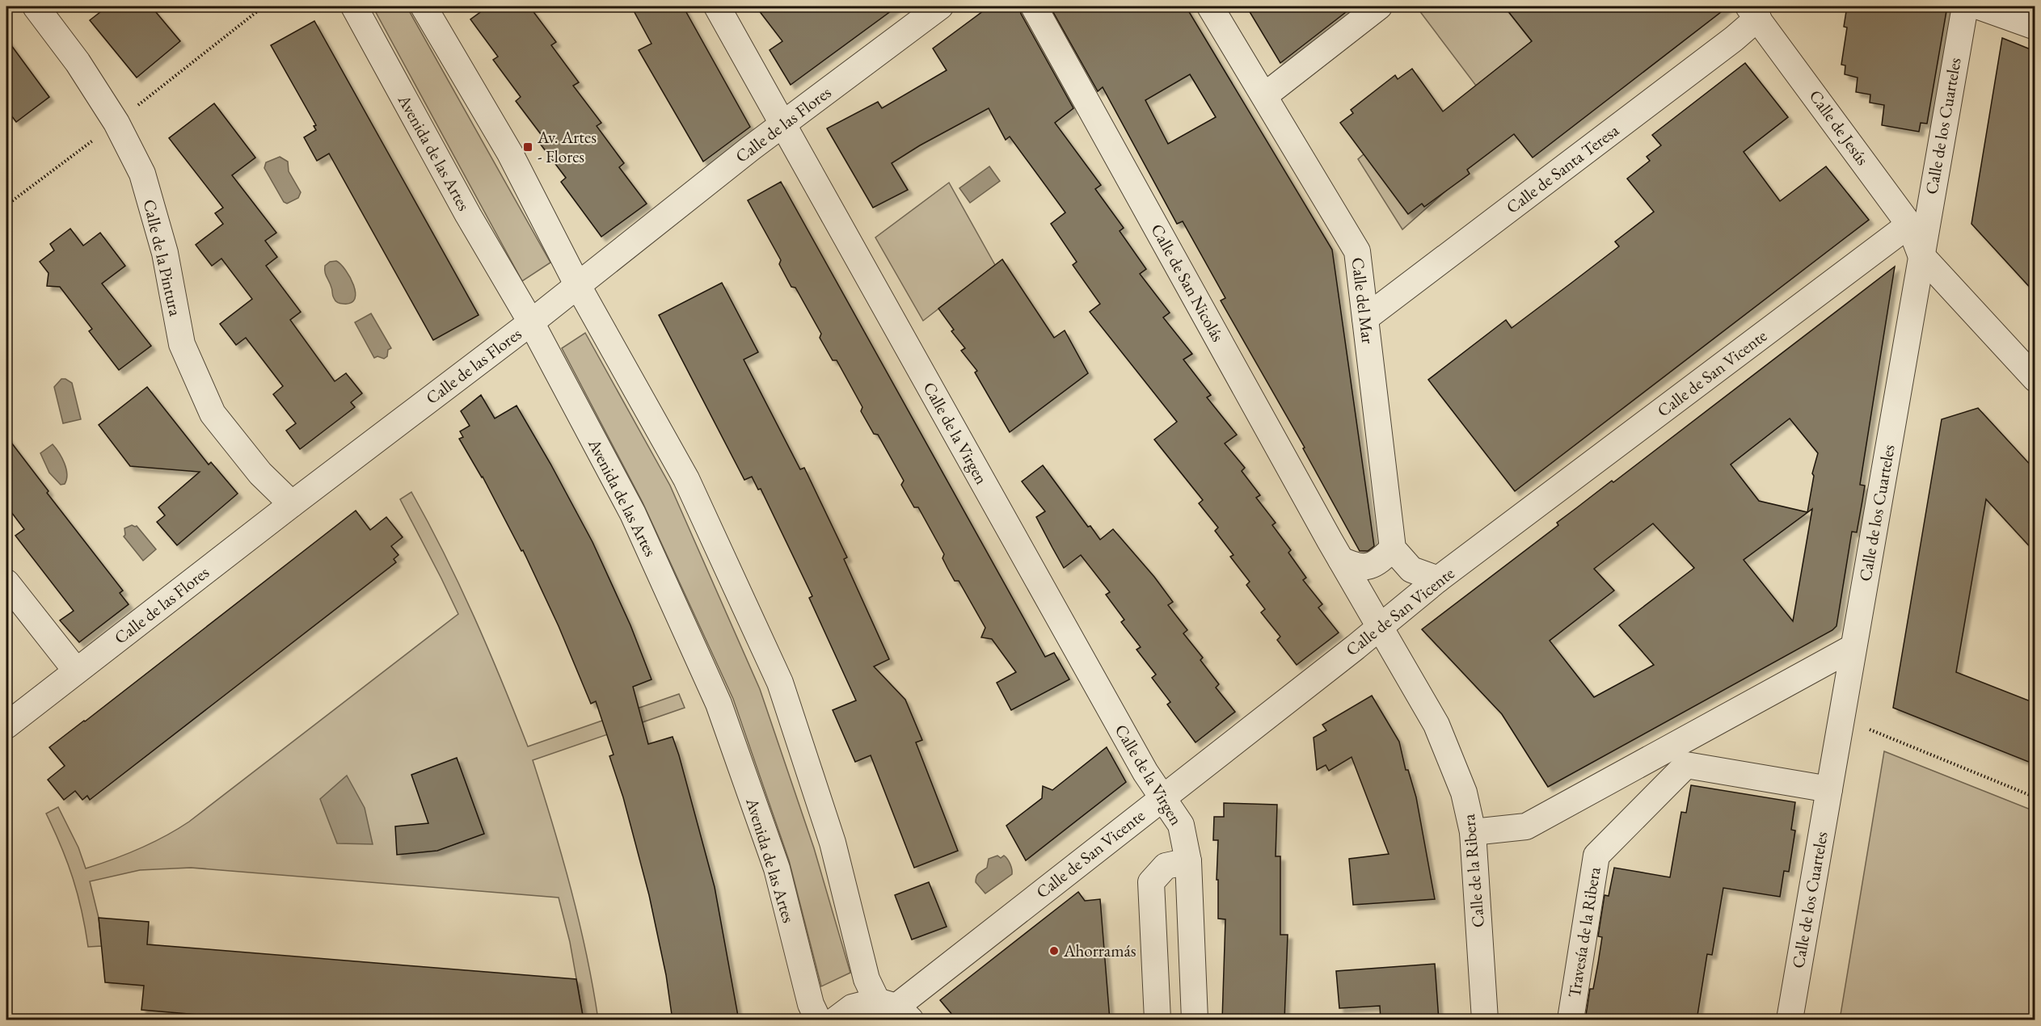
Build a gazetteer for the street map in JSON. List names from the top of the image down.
{
  "streets": {
    "street": [
      "Calle de las Flores",
      "Calle de los Cuarteles",
      "Calle de Jesús",
      "Avenida de las Artes",
      "Calle de Santa Teresa",
      "Calle de la Pintura",
      "Calle de San Nicolás",
      "Calle del Mar",
      "Calle de San Vicente",
      "Calle de la Virgen",
      "Calle de la Ribera",
      "Travesía de la Ribera"
    ]
  },
  "crossings": [
    ["Calle de las Flores", "Avenida de las Artes"],
    ["Calle de las Flores", "Calle de la Pintura"],
    ["Calle de las Flores", "Calle de la Virgen"],
    ["Calle de los Cuarteles", "Calle de Jesús"],
    ["Calle de los Cuarteles", "Travesía de la Ribera"],
    ["Calle de Jesús", "Calle de Santa Teresa"],
    ["Calle de Jesús", "Calle de San Vicente"],
    ["Calle de Santa Teresa", "Calle del Mar"],
    ["Calle de San Nicolás", "Calle de San Vicente"],
    ["Calle de San Nicolás", "Calle de la Ribera"],
    ["Calle de San Vicente", "Calle de la Virgen"],
    ["Calle de San Vicente", "Calle de la Ribera"]
  ],
  "places": {
    "transit": ["Av. Artes - Flores"],
    "other": ["Ahorramás"]
  }
}
